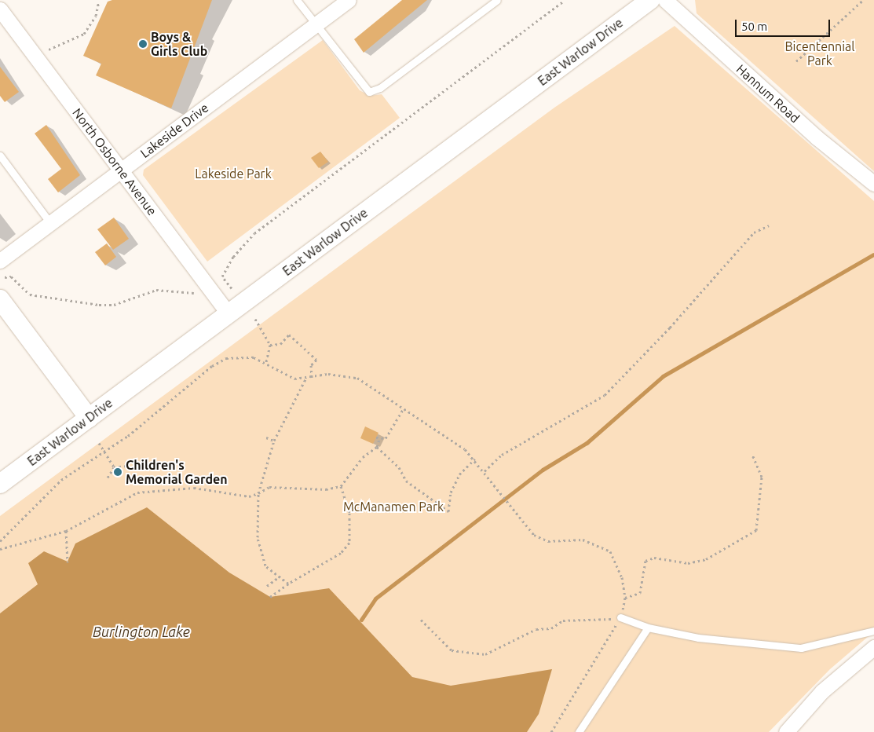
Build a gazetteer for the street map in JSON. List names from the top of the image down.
{
  "streets": {
    "street": [
      "East Warlow Drive",
      "Hannum Road",
      "Lakeside Drive",
      "North Osborne Avenue"
    ]
  },
  "crossings": [
    ["East Warlow Drive", "North Osborne Avenue"],
    ["Lakeside Drive", "North Osborne Avenue"]
  ],
  "water": ["Burlington Lake"],
  "parks": ["Bicentennial Park", "Lakeside Park", "McManamen Park"],
  "places": ["Boys & Girls Club", "Children's Memorial Garden"],
  "scale_bar": "50 m"
}
